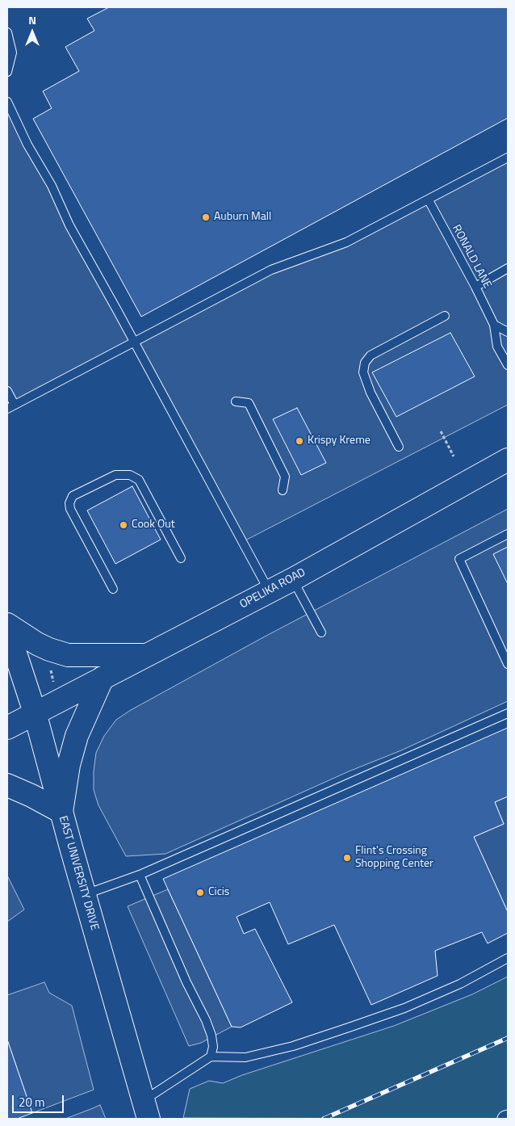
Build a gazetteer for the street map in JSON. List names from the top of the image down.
{
  "streets": {
    "main road": ["OPELIKA ROAD", "EAST UNIVERSITY DRIVE"],
    "lane": ["RONALD LANE"]
  },
  "crossings": [
    ["OPELIKA ROAD", "EAST UNIVERSITY DRIVE"]
  ],
  "places": [
    "Auburn Mall",
    "Krispy Kreme",
    "Cook Out",
    "Flint's Crossing Shopping Center",
    "Cicis"
  ],
  "scale_bar": "20 m",
  "north": "top"
}
